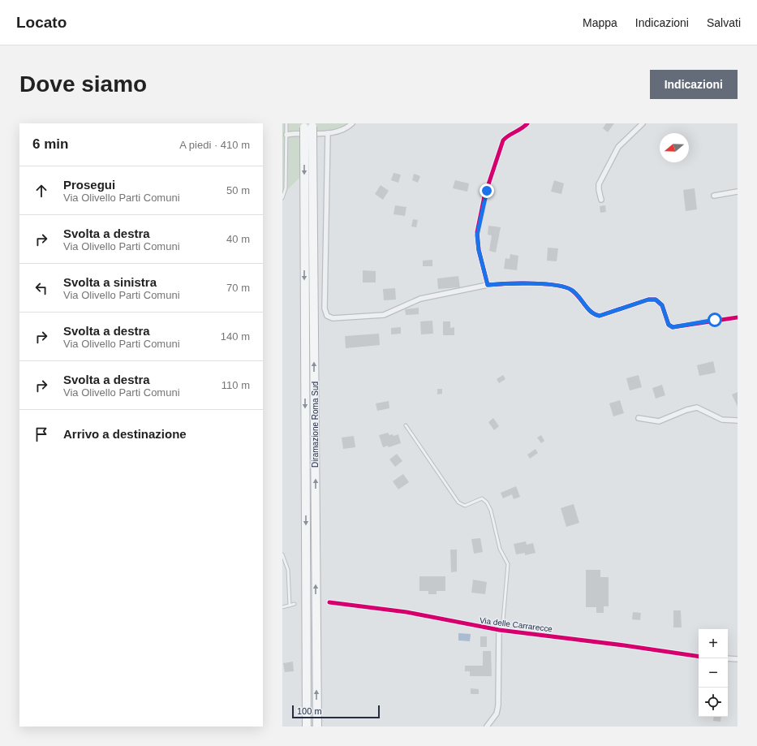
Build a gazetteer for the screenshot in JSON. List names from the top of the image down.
{
  "streets": {
    "highway": ["Diramazione Roma Sud"],
    "street": ["Via delle Carrarecce"]
  },
  "scale_bar": "100 m",
  "north": "left",
  "page": {
    "header": "Locato",
    "nav": ["Mappa", "Indicazioni", "Salvati"],
    "buttons": "Indicazioni",
    "title": "Dove siamo",
    "heading": ["6 min", "A piedi · 410 m"],
    "list": [
      ["Prosegui", "Via Olivello Parti Comuni", "50 m"],
      ["Svolta a destra", "Via Olivello Parti Comuni", "40 m"],
      ["Svolta a sinistra", "Via Olivello Parti Comuni", "70 m"],
      ["Svolta a destra", "Via Olivello Parti Comuni", "140 m"],
      ["Svolta a destra", "Via Olivello Parti Comuni", "110 m"],
      "Arrivo a destinazione"
    ],
    "map_buttons": ["+", "−"],
    "scale": "100 m"
  }
}
